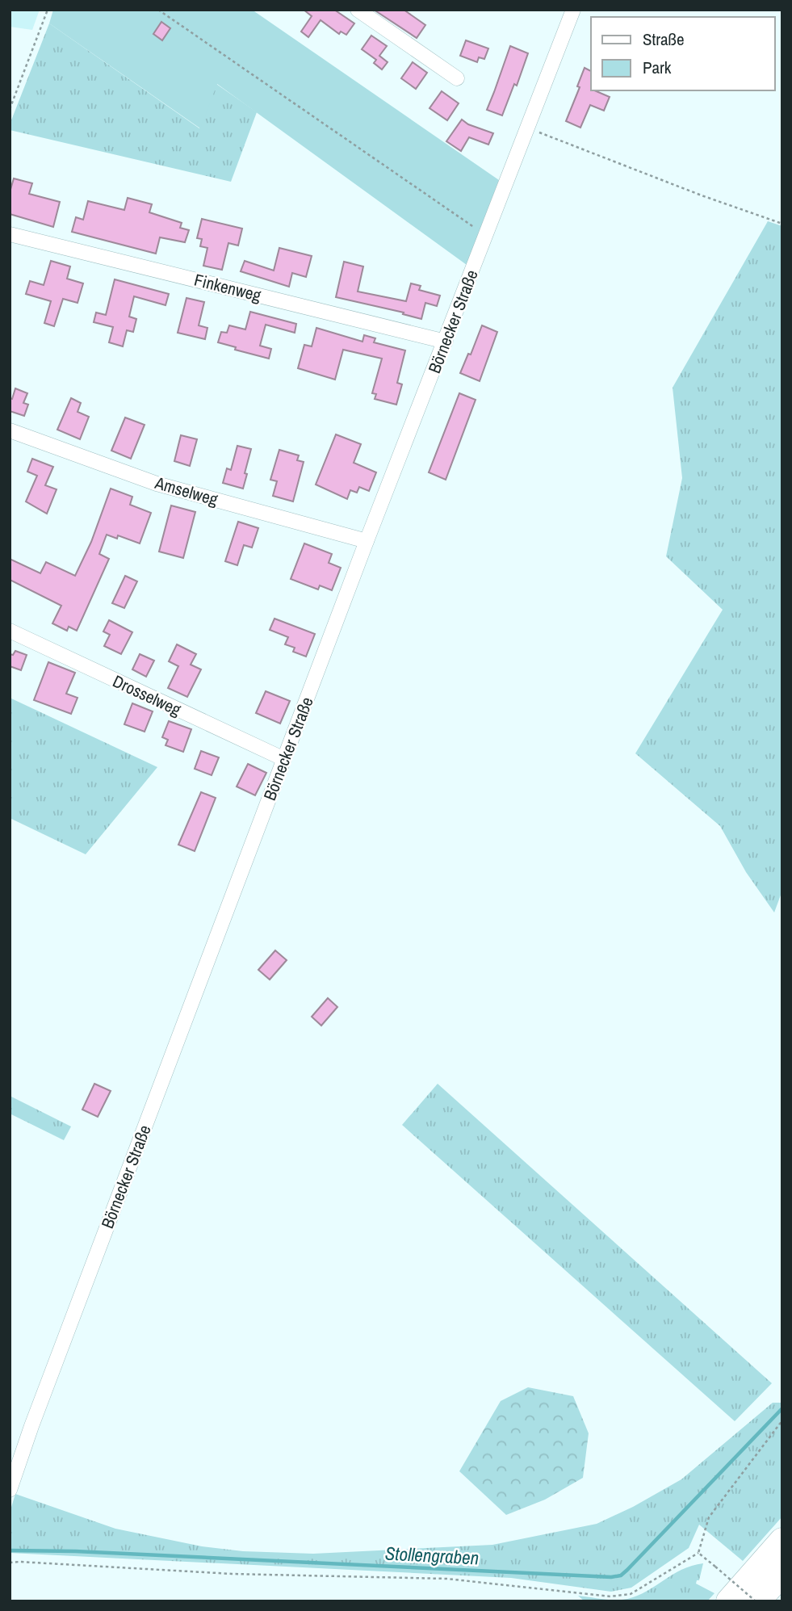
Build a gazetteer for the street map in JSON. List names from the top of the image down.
{
  "streets": {
    "street": [
      "Finkenweg",
      "Börnecker Straße",
      "Amselweg",
      "Drosselweg"
    ]
  },
  "crossings": [
    ["Finkenweg", "Börnecker Straße"],
    ["Börnecker Straße", "Amselweg"],
    ["Börnecker Straße", "Drosselweg"]
  ],
  "water": ["Stollengraben"],
  "legend": ["Straße", "Park"]
}
